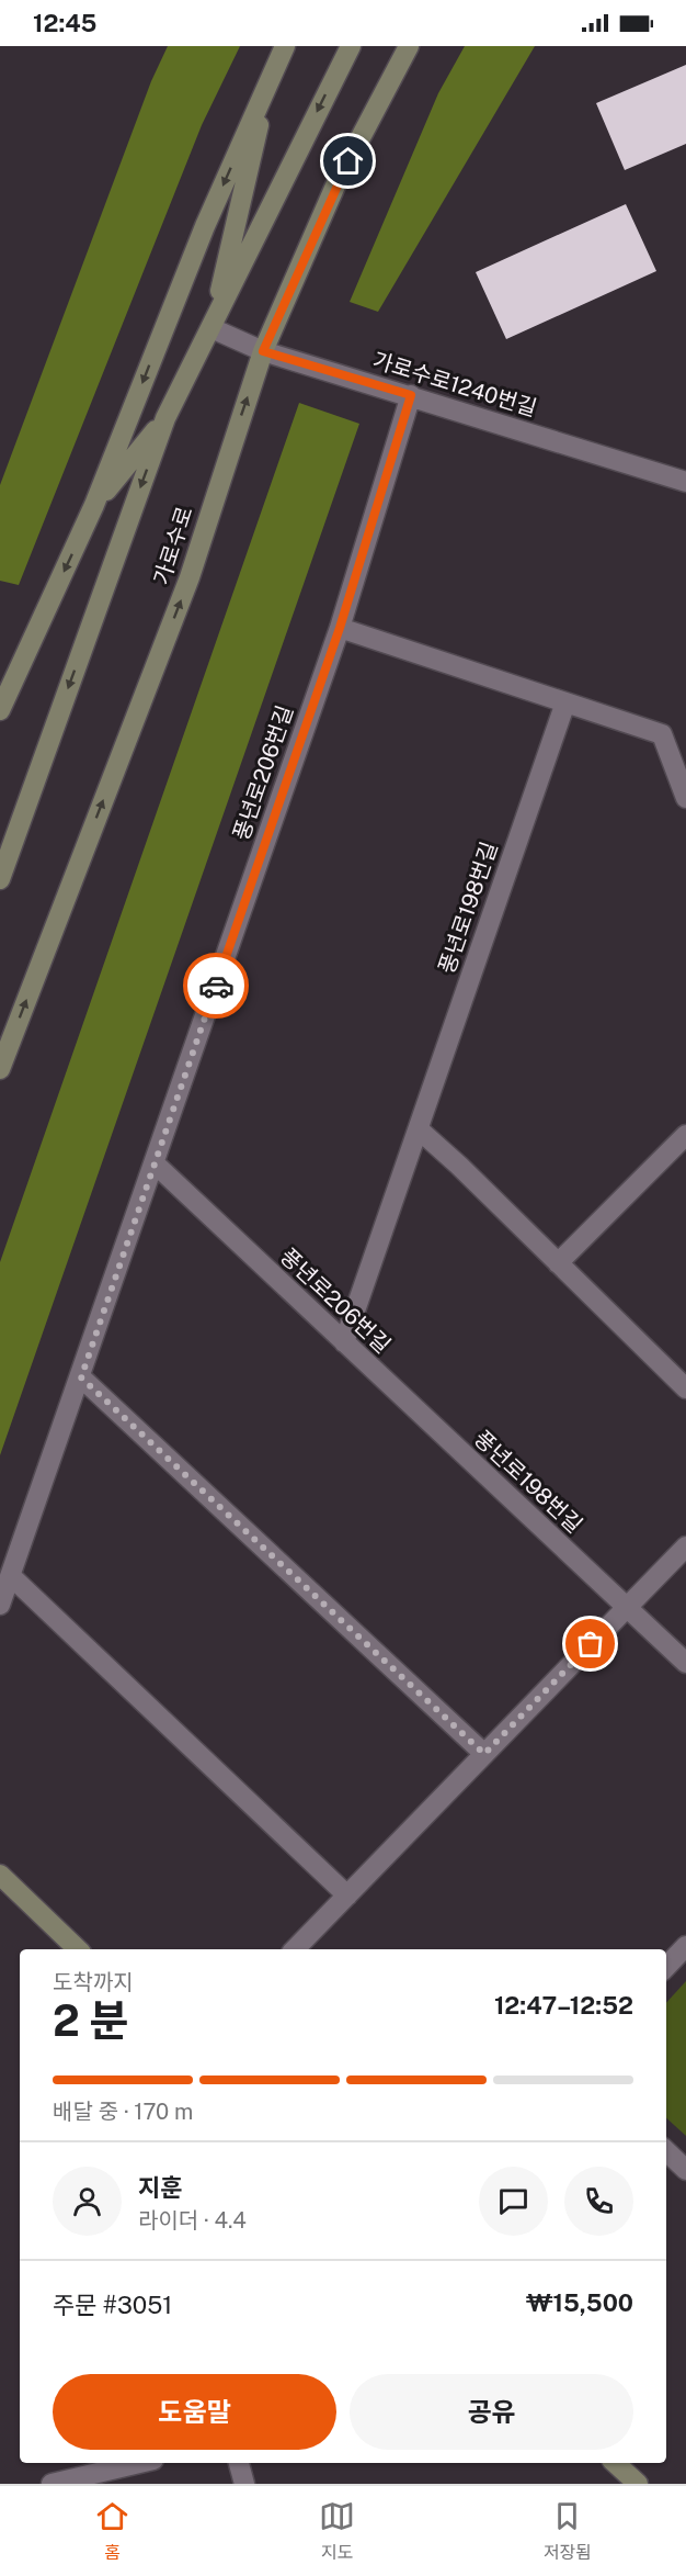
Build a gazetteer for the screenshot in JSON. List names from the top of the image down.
{
  "streets": {
    "main road": ["가로수로"],
    "street": ["가로수로1240번길", "풍년로206번길", "풍년로198번길"]
  },
  "crossings": [
    ["가로수로1240번길", "가로수로"],
    ["가로수로1240번길", "풍년로206번길"],
    ["풍년로206번길", "풍년로198번길"]
  ],
  "page": {
    "status": "12:45",
    "heading": ["2 분", "도착까지", "12:47–12:52"],
    "panel": [
      "지훈",
      "라이더 · 4.4",
      "주문 #3051",
      "₩15,500"
    ],
    "bar": "배달 중 · 170 m",
    "buttons": ["도움말", "공유"],
    "tabs": ["홈", "지도", "저장됨"]
  }
}
